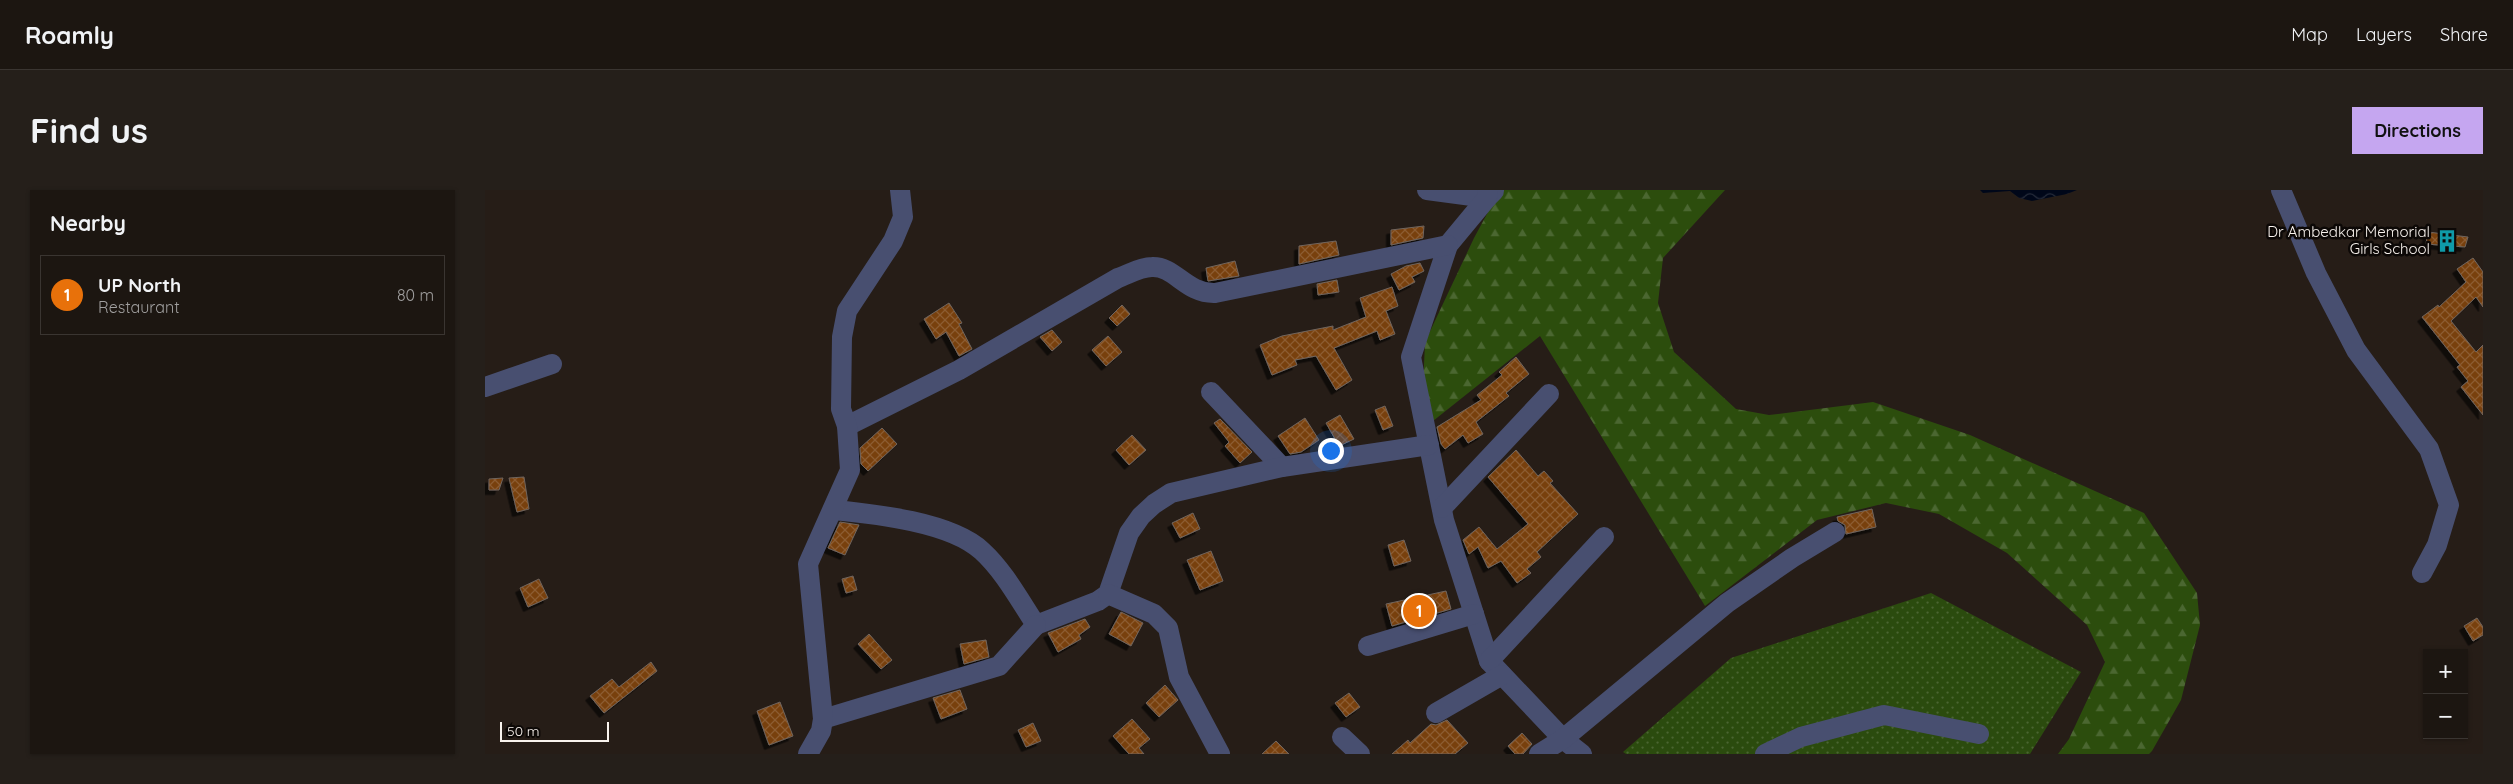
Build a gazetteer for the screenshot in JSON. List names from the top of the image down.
{
  "places": {
    "building": ["Dr Ambedkar Memorial Girls School"]
  },
  "scale_bar": "50 m",
  "page": {
    "header": "Roamly",
    "nav": ["Map", "Layers", "Share"],
    "buttons": "Directions",
    "title": "Find us",
    "heading": "Nearby",
    "list": [
      {
        "mark": "1",
        "name": "UP North",
        "note": "Restaurant",
        "value": "80 m"
      }
    ],
    "pins": "1",
    "map_buttons": ["+", "−"],
    "scale": "50 m"
  }
}
